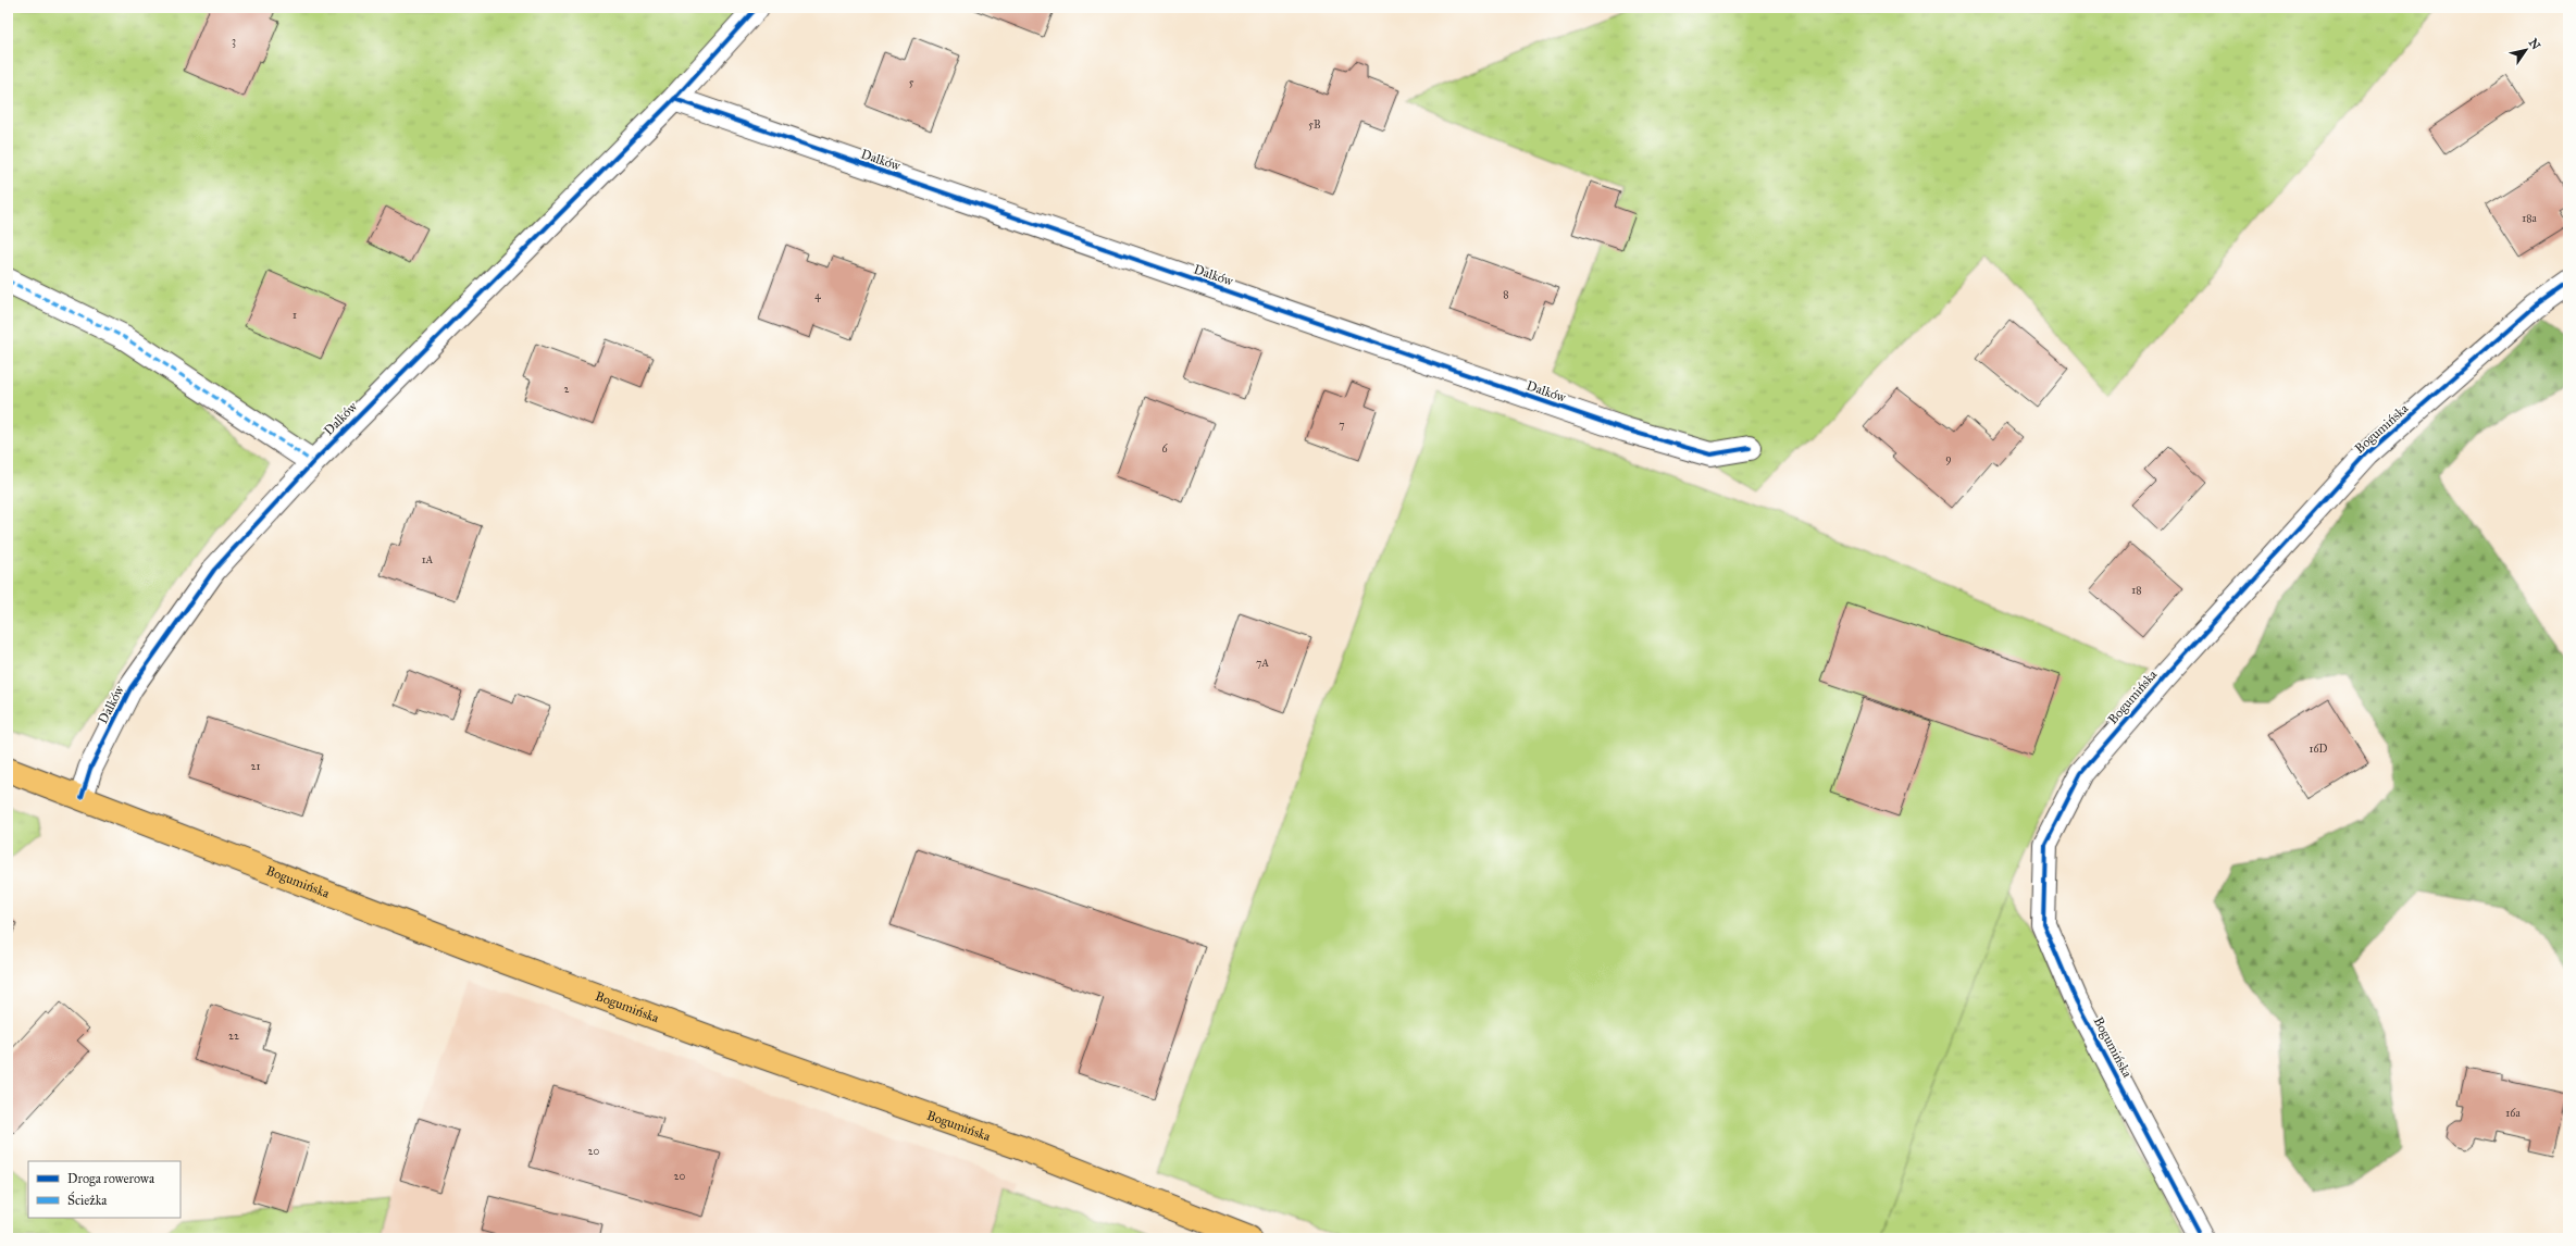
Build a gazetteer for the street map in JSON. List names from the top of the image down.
{
  "streets": {
    "main road": ["Bogumińska"],
    "street": ["Dalków"]
  },
  "crossings": [
    ["Dalków", "Bogumińska"]
  ],
  "house_numbers": [
    "3",
    "5",
    "5B",
    "18a",
    "8",
    "4",
    "1",
    "2",
    "7",
    "6",
    "9",
    "1A",
    "18",
    "7A",
    "16D",
    "21",
    "22",
    "16a",
    "20",
    "20"
  ],
  "legend": ["Droga rowerowa", "Ścieżka"],
  "north": "top right"
}
